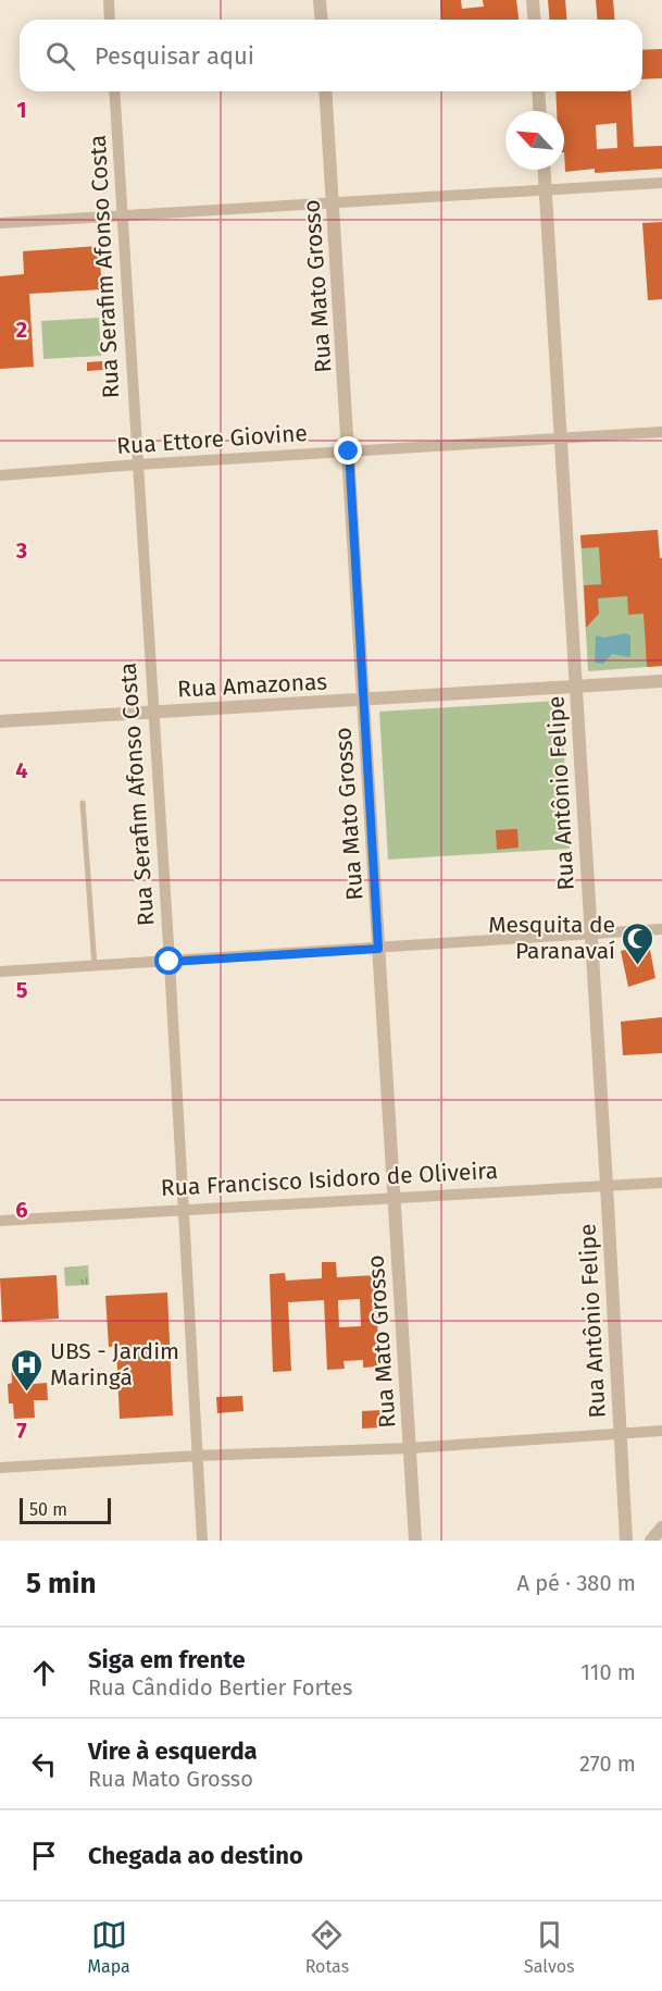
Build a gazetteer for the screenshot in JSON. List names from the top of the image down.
{
  "streets": {
    "street": [
      "Rua Serafim Afonso Costa",
      "Rua Mato Grosso",
      "Rua Ettore Giovine",
      "Rua Amazonas",
      "Rua Antônio Felipe",
      "Rua Francisco Isidoro de Oliveira"
    ]
  },
  "crossings": [
    ["Rua Serafim Afonso Costa", "Rua Ettore Giovine"],
    ["Rua Serafim Afonso Costa", "Rua Amazonas"],
    ["Rua Serafim Afonso Costa", "Rua Francisco Isidoro de Oliveira"],
    ["Rua Mato Grosso", "Rua Ettore Giovine"],
    ["Rua Mato Grosso", "Rua Amazonas"],
    ["Rua Mato Grosso", "Rua Francisco Isidoro de Oliveira"],
    ["Rua Ettore Giovine", "Rua Antônio Felipe"],
    ["Rua Amazonas", "Rua Antônio Felipe"],
    ["Rua Antônio Felipe", "Rua Francisco Isidoro de Oliveira"]
  ],
  "places": {
    "mosque": ["Mesquita de Paranavaí"],
    "hospital": ["UBS - Jardim Maringá"]
  },
  "scale_bar": "50 m",
  "north": "top left",
  "page": {
    "search": "Pesquisar aqui",
    "scale": "50 m",
    "heading": ["5 min", "A pé · 380 m"],
    "list": [
      ["Siga em frente", "Rua Cândido Bertier Fortes", "110 m"],
      ["Vire à esquerda", "Rua Mato Grosso", "270 m"],
      "Chegada ao destino"
    ],
    "nav": ["Mapa", "Rotas", "Salvos"]
  },
  "grid": {
    "rows": [
      "1",
      "2",
      "3",
      "4",
      "5",
      "6",
      "7"
    ]
  }
}
